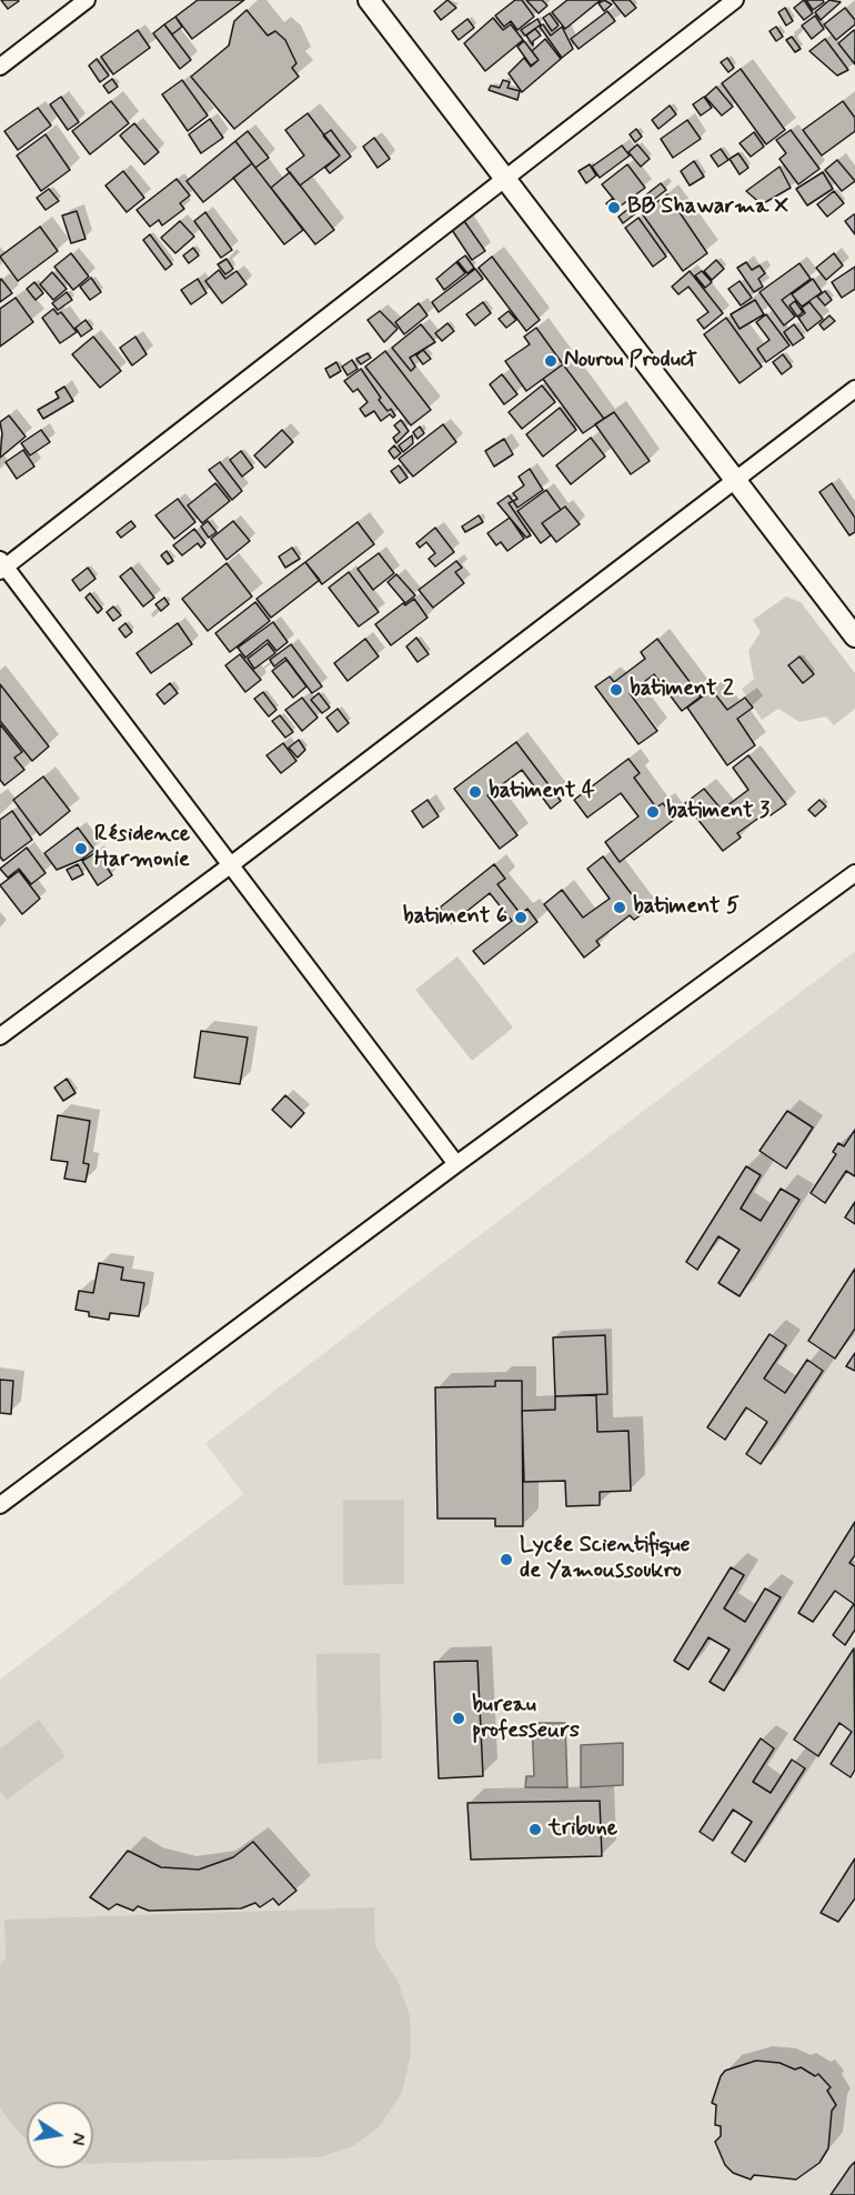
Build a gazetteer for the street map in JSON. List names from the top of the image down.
{
  "places": [
    "BB Shawarma X",
    "Nourou Product",
    "batiment 2",
    "batiment 4",
    "batiment 3",
    "Résidence Harmonie",
    "batiment 5",
    "batiment 6",
    "Lycée Scientifique de Yamoussoukro",
    "bureau professeurs",
    "tribune"
  ],
  "north": "right"
}
